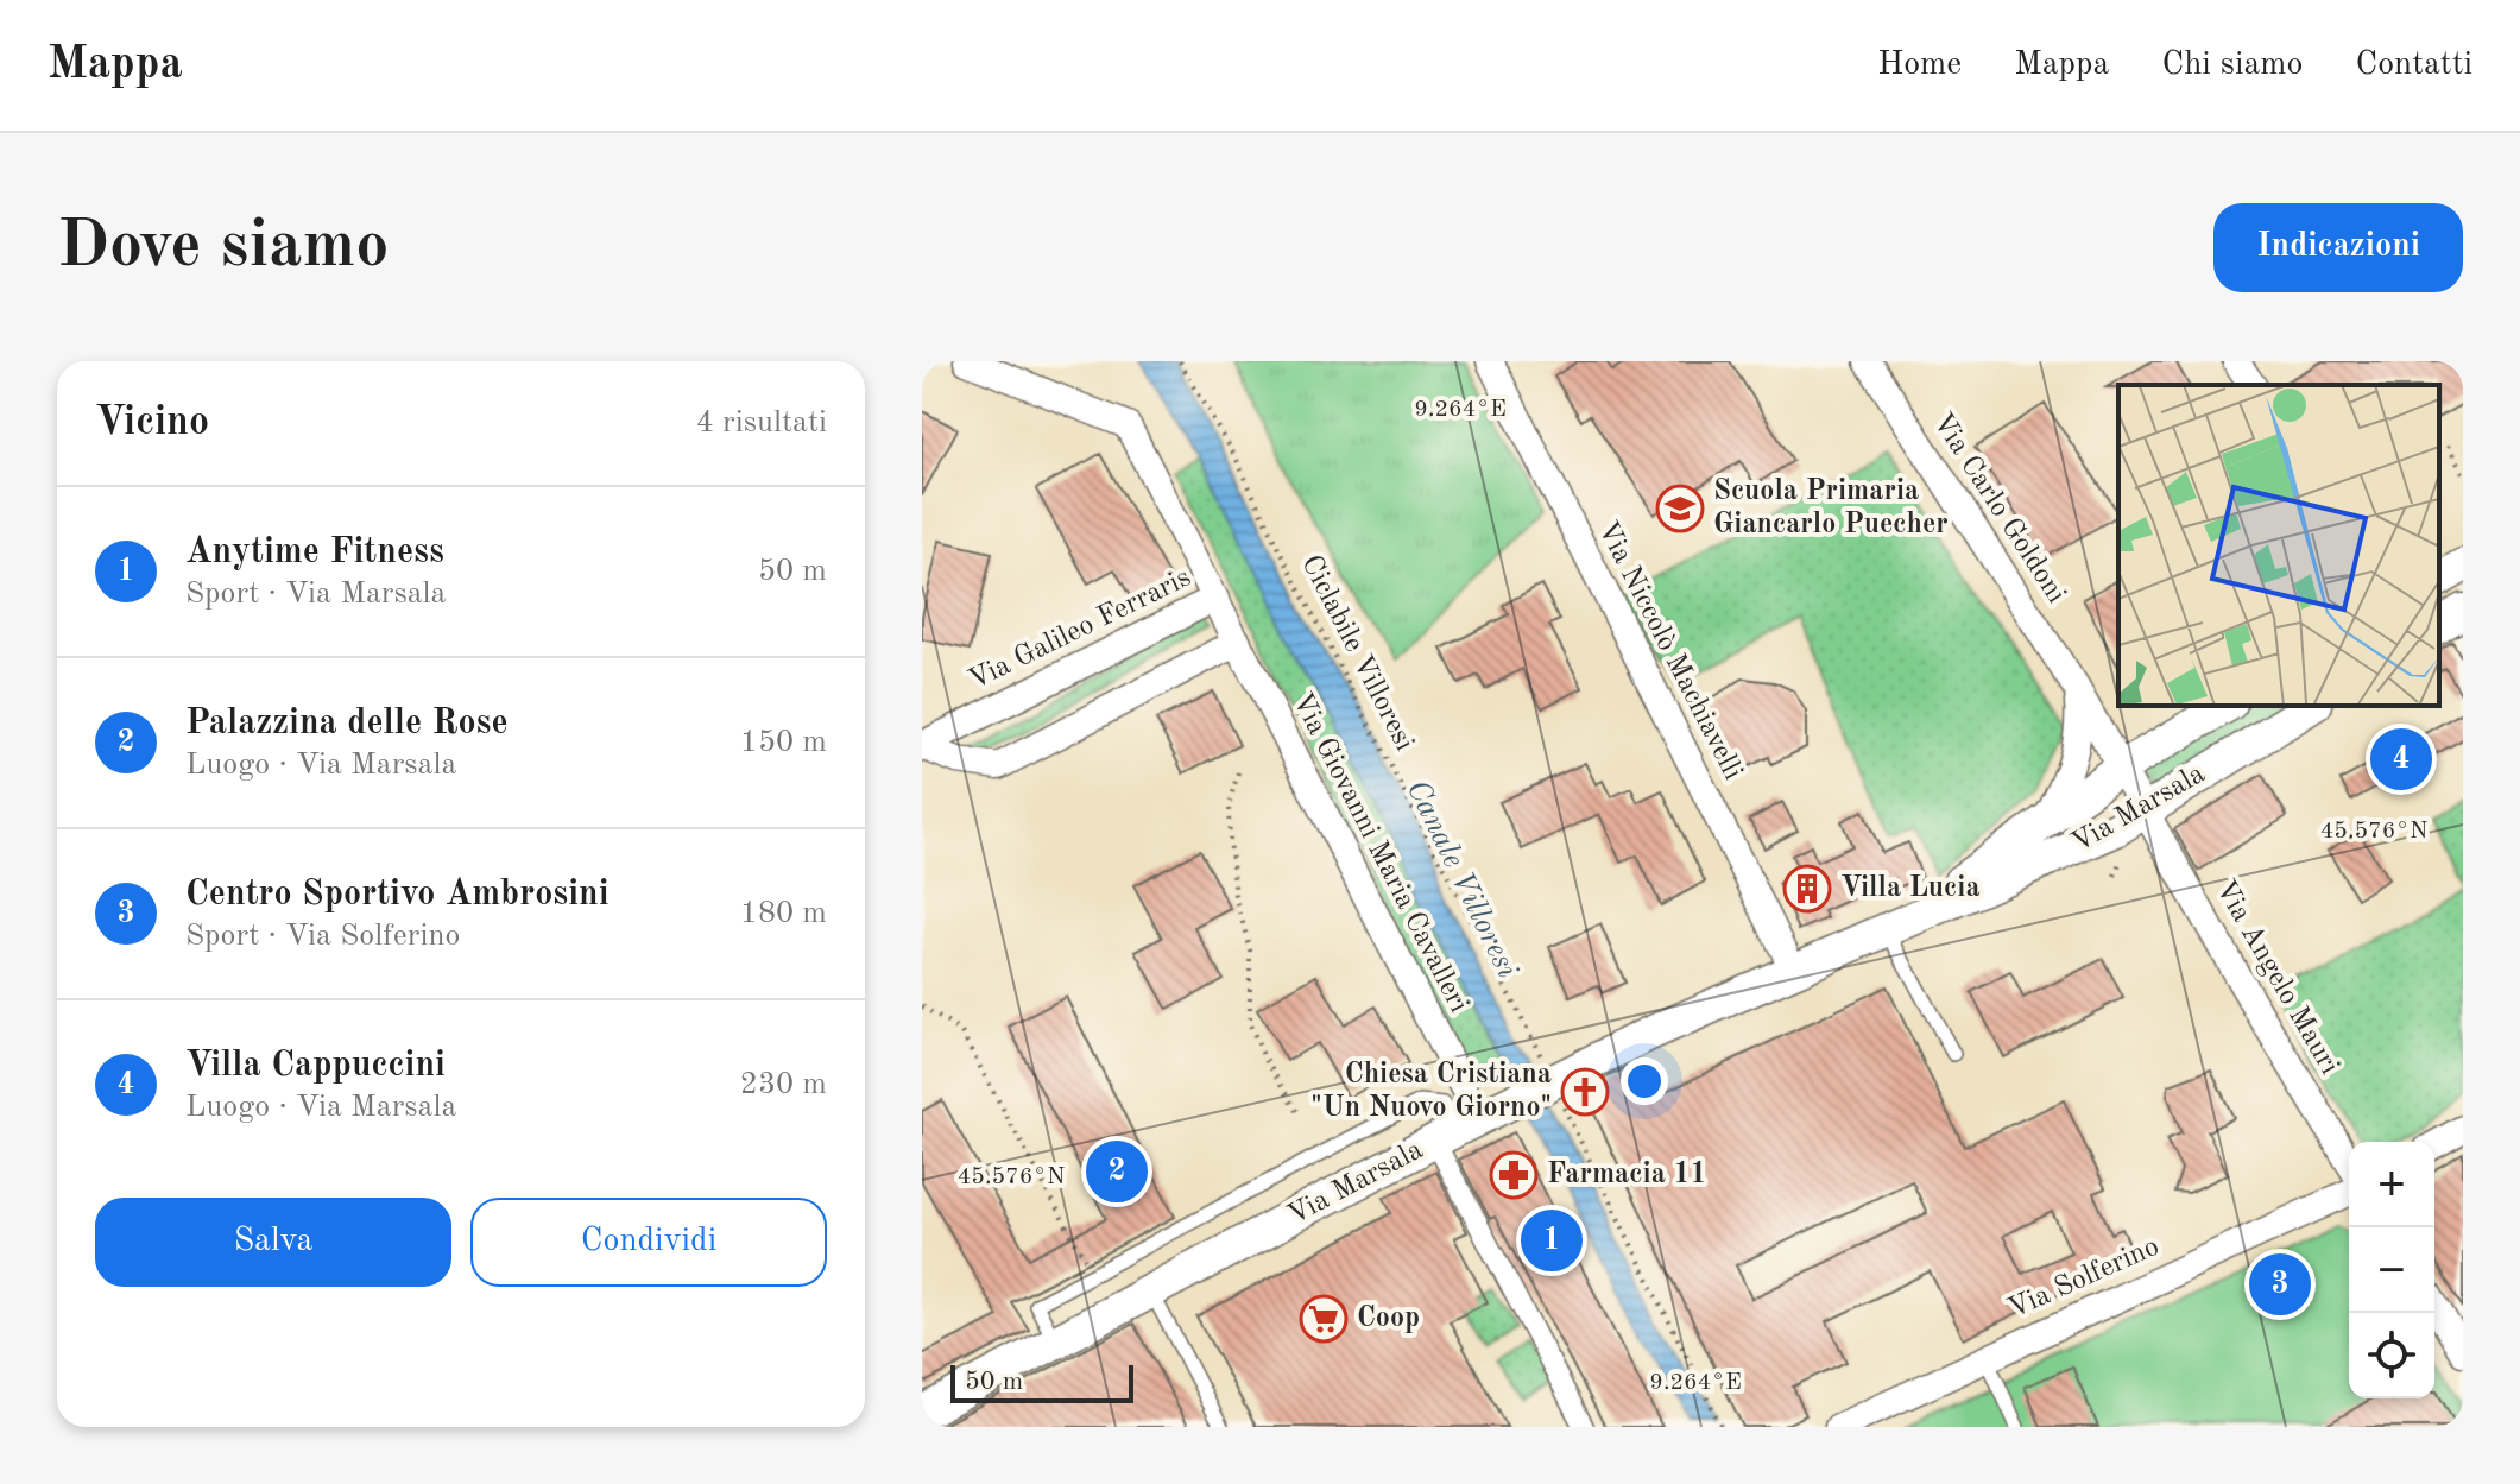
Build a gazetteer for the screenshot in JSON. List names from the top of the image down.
{
  "streets": {
    "street": [
      "Via Carlo Goldoni",
      "Via Galileo Ferraris",
      "Via Niccolò Machiavelli",
      "Via Marsala",
      "Via Giovanni Maria Cavalleri",
      "Via Angelo Mauri",
      "Via Solferino"
    ],
    "path": ["Ciclabile Villoresi"]
  },
  "crossings": [
    ["Via Carlo Goldoni", "Via Marsala"],
    ["Via Carlo Goldoni", "Via Angelo Mauri"],
    ["Via Galileo Ferraris", "Via Giovanni Maria Cavalleri"],
    ["Via Niccolò Machiavelli", "Via Marsala"],
    ["Ciclabile Villoresi", "Via Marsala"],
    ["Via Marsala", "Via Giovanni Maria Cavalleri"],
    ["Via Marsala", "Via Angelo Mauri"]
  ],
  "water": ["Canale Villoresi"],
  "places": {
    "school or university": ["Scuola Primaria Giancarlo Puecher"],
    "building": ["Villa Lucia"],
    "church": ["Chiesa Cristiana \"Un Nuovo Giorno\""],
    "pharmacy": ["Farmacia 11"],
    "supermarket": ["Coop"]
  },
  "scale_bar": "50 m",
  "page": {
    "header": "Mappa",
    "nav": [
      "Home",
      "Mappa",
      "Chi siamo",
      "Contatti"
    ],
    "buttons": [
      "Indicazioni",
      ["Salva", "Condividi"]
    ],
    "title": "Dove siamo",
    "heading": ["Vicino", "4 risultati"],
    "list": [
      {
        "mark": "1",
        "name": "Anytime Fitness",
        "note": "Sport · Via Marsala",
        "value": "50 m"
      },
      {
        "mark": "2",
        "name": "Palazzina delle Rose",
        "note": "Luogo · Via Marsala",
        "value": "150 m"
      },
      {
        "mark": "3",
        "name": "Centro Sportivo Ambrosini",
        "note": "Sport · Via Solferino",
        "value": "180 m"
      },
      {
        "mark": "4",
        "name": "Villa Cappuccini",
        "note": "Luogo · Via Marsala",
        "value": "230 m"
      }
    ],
    "pins": [
      "4",
      "2",
      "1",
      "3"
    ],
    "map_buttons": ["+", "−"],
    "scale": "50 m"
  },
  "coordinates": ["9.264°E", "45.576°N"]
}
